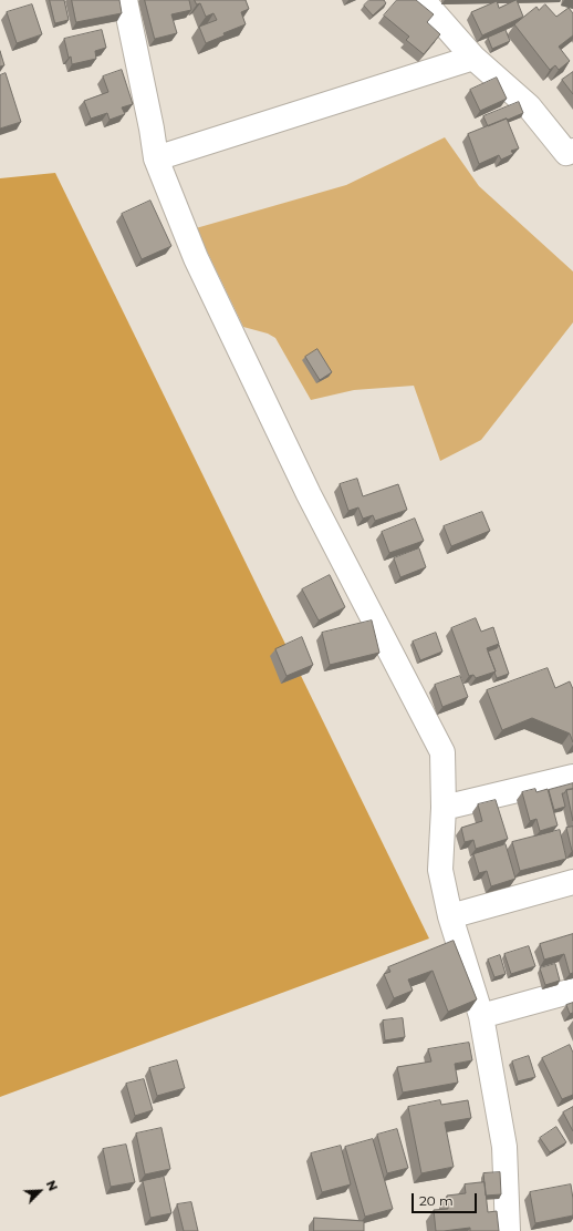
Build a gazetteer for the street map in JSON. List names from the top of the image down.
{
  "scale_bar": "20 m",
  "north": "top right"
}
